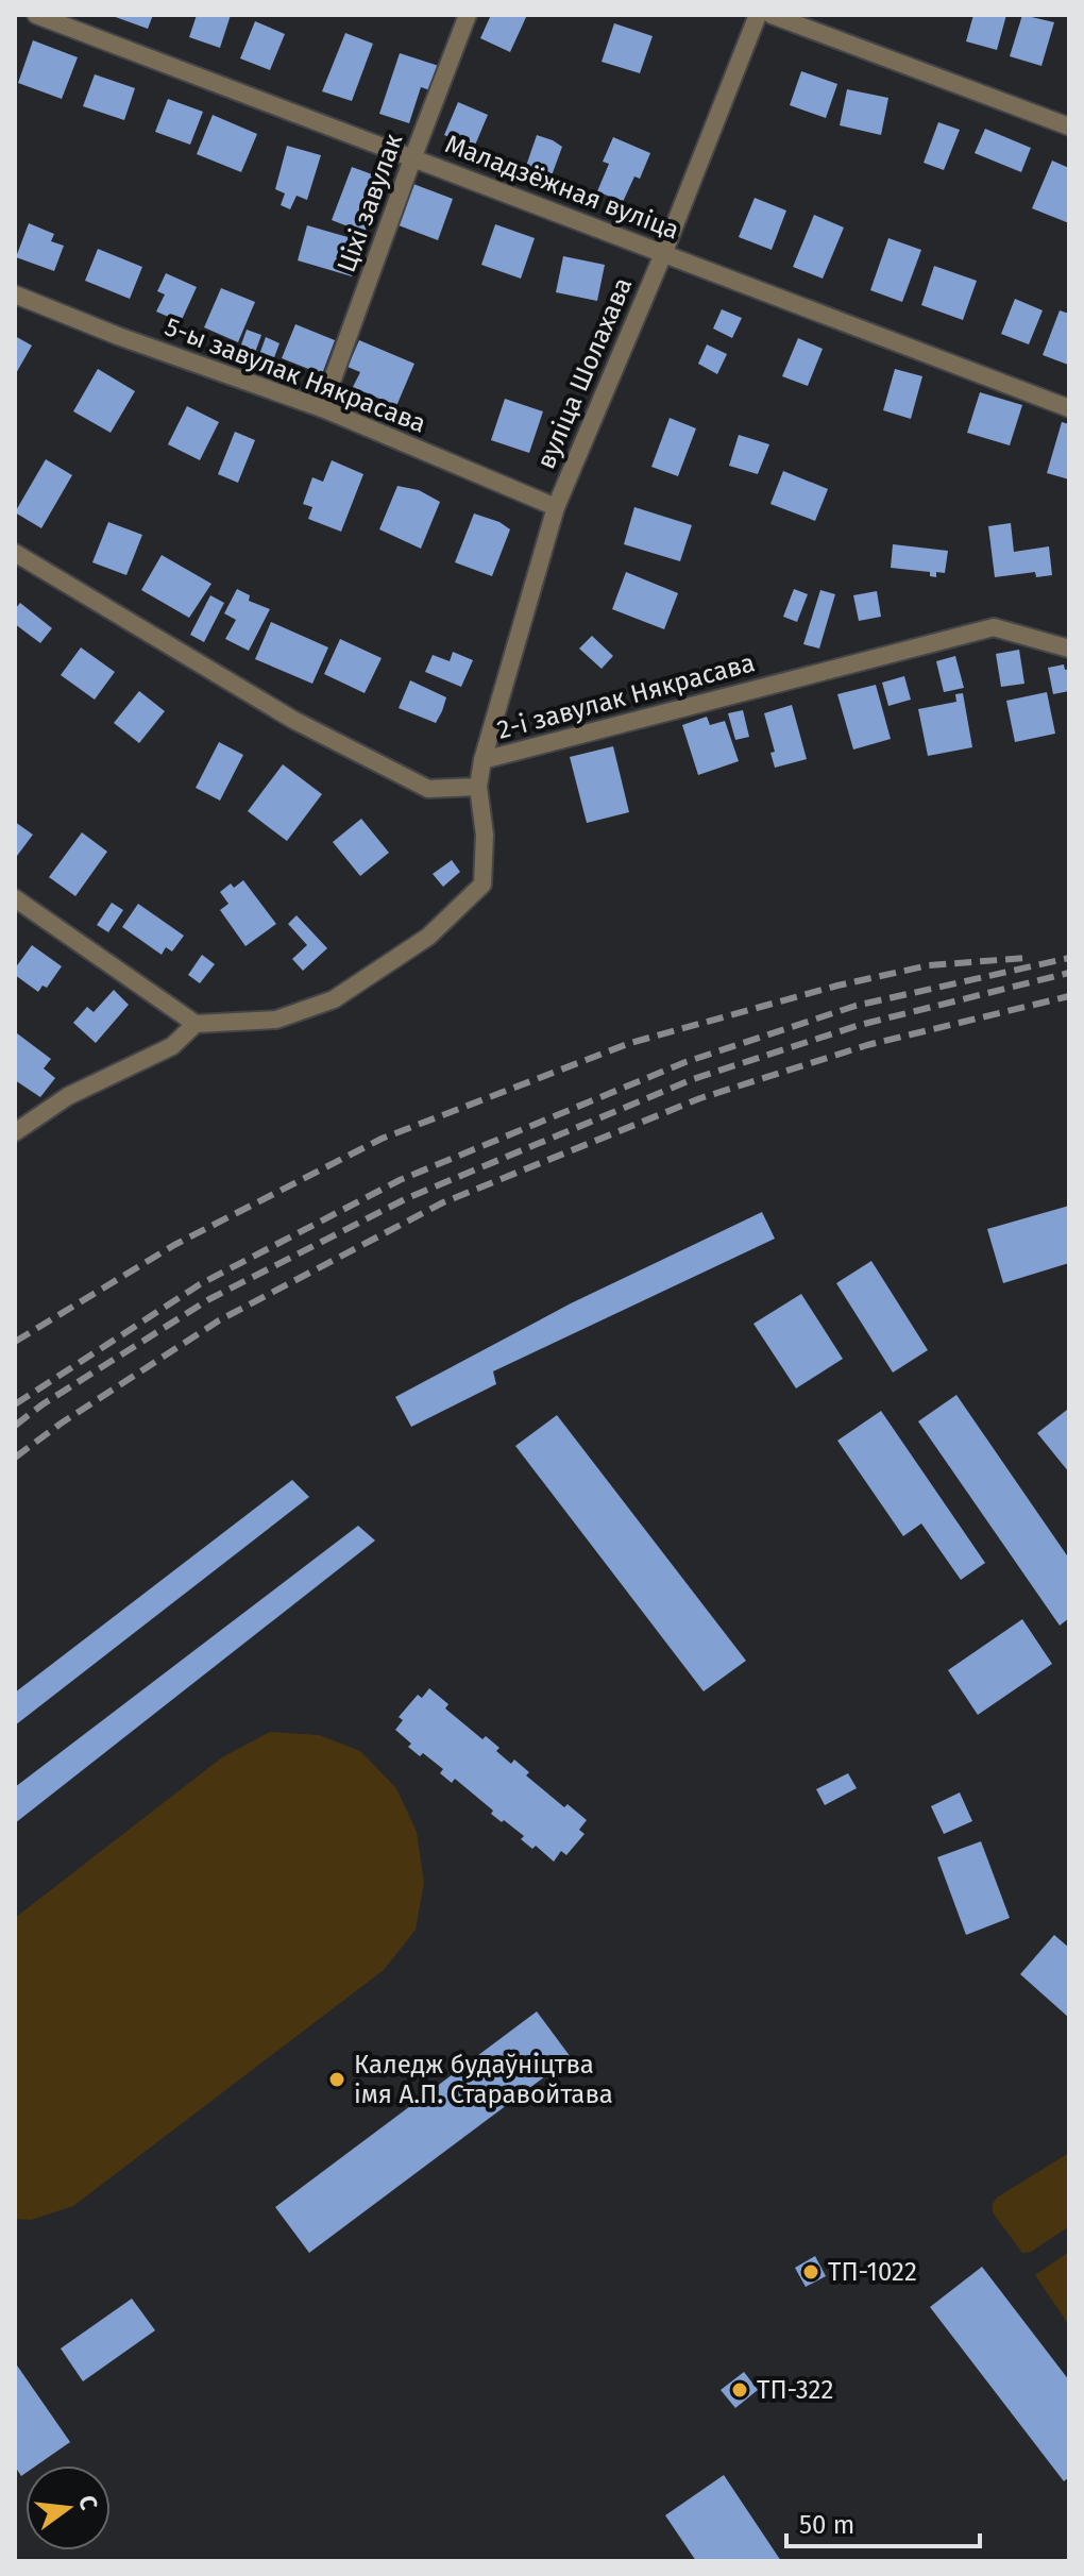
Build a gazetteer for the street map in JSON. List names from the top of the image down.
{
  "streets": {
    "street": [
      "Маладзёжная вуліца",
      "Ціхі завулак",
      "вуліца Шолахава",
      "5-ы завулак Някрасава",
      "2-і завулак Някрасава"
    ]
  },
  "crossings": [
    ["Маладзёжная вуліца", "Ціхі завулак"],
    ["Маладзёжная вуліца", "вуліца Шолахава"],
    ["Ціхі завулак", "5-ы завулак Някрасава"],
    ["вуліца Шолахава", "5-ы завулак Някрасава"],
    ["вуліца Шолахава", "2-і завулак Някрасава"]
  ],
  "places": ["Каледж будаўніцтва імя А.П. Старавойтава", "ТП-1022", "ТП-322"],
  "scale_bar": "50 m",
  "north": "right"
}
